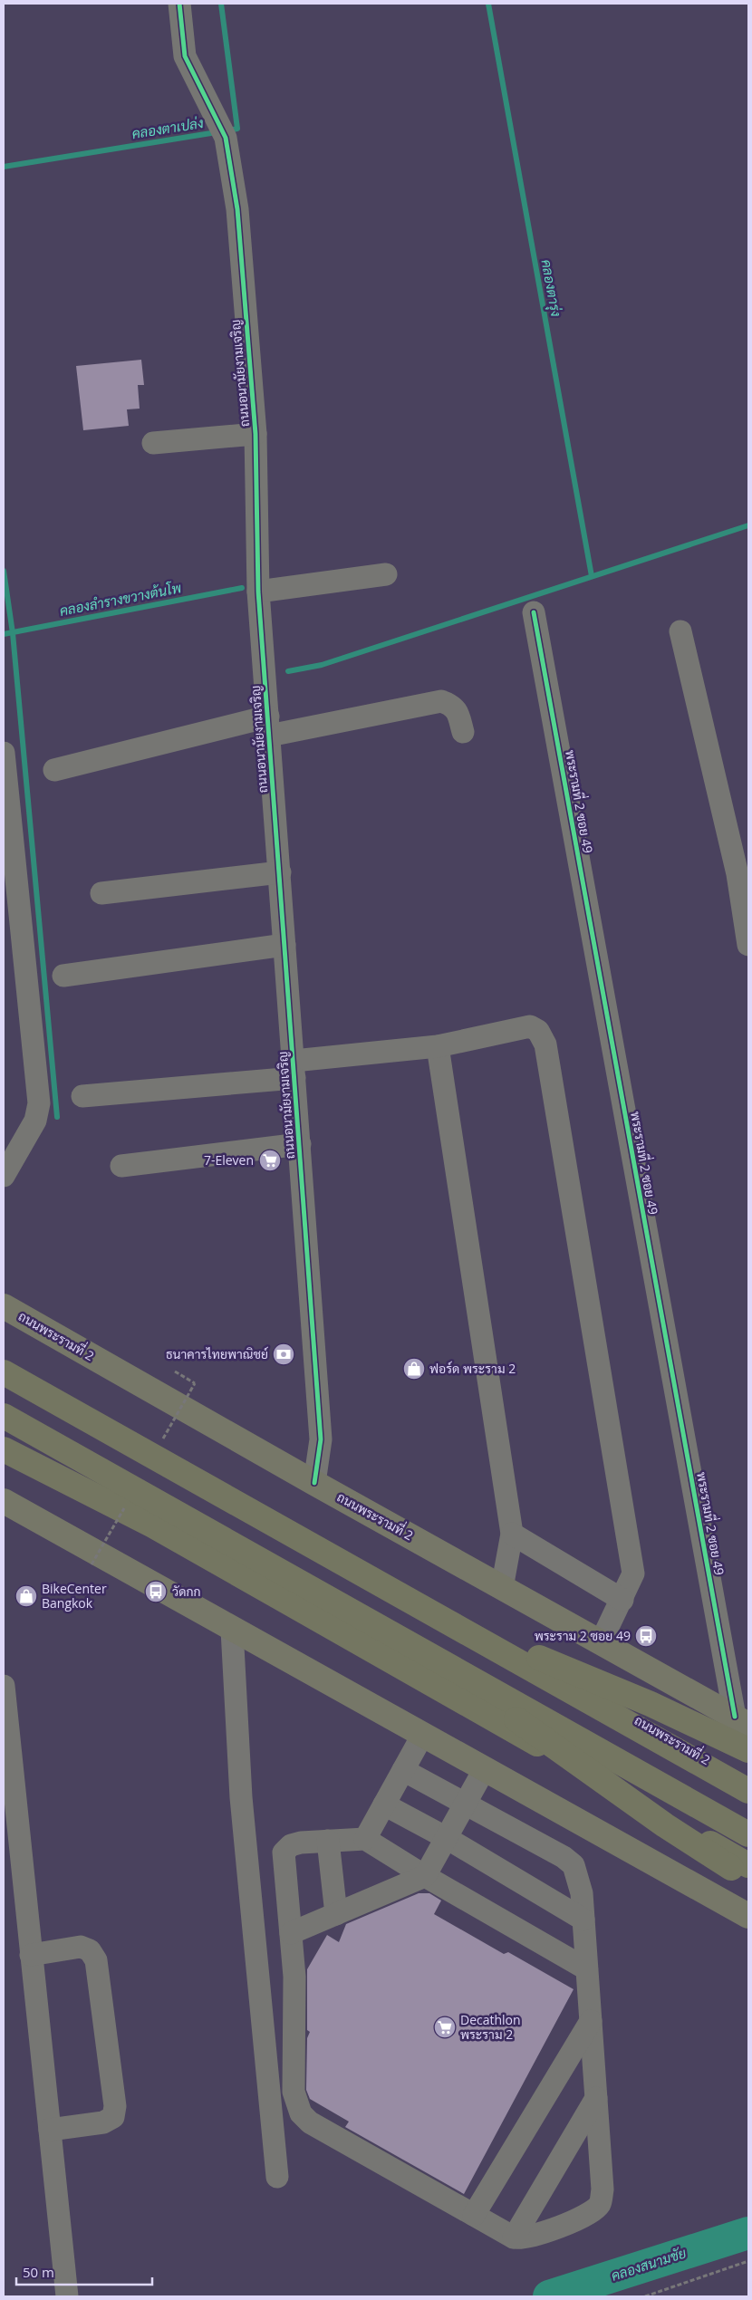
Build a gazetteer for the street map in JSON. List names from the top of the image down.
{
  "streets": {
    "highway": ["ถนนพระรามที่ 2"],
    "street": ["ถนนอนามัยงามเจริญ", "พระรามที่ 2 ซอย 49"]
  },
  "crossings": [
    ["ถนนอนามัยงามเจริญ", "ถนนพระรามที่ 2"],
    ["พระรามที่ 2 ซอย 49", "ถนนพระรามที่ 2"]
  ],
  "water": [
    "คลองตาเปล่ง",
    "คลองตารุ่ง",
    "คลองลำรางขวางต้นโพ",
    "คลองสนามชัย"
  ],
  "places": {
    "supermarket": ["7-Eleven", "Decathlon พระราม 2"],
    "bank": ["ธนาคารไทยพาณิชย์"],
    "shop": ["ฟอร์ด พระราม 2", "BikeCenter Bangkok"],
    "bus stop": ["วัดกก", "พระราม 2 ซอย 49"]
  },
  "scale_bar": "50 m"
}
